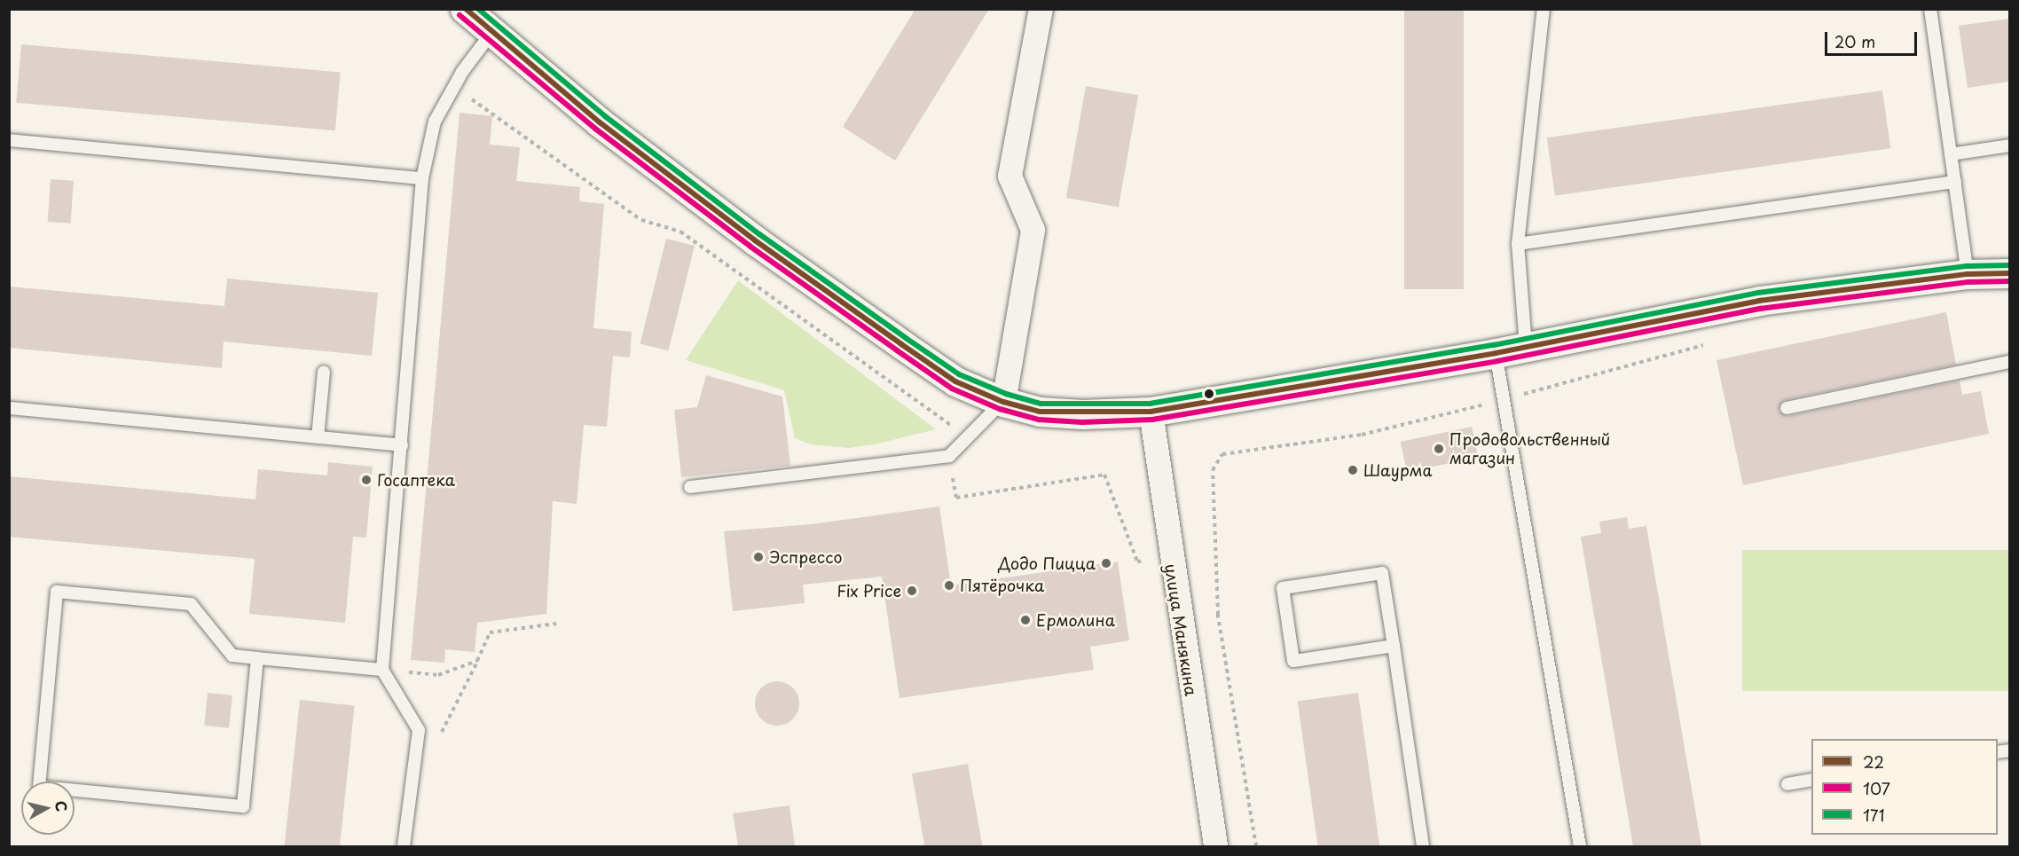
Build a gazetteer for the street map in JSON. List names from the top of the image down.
{
  "streets": {
    "street": ["улица Манякина"]
  },
  "places": [
    "Продовольственный магазин",
    "Шаурма",
    "Госаптека",
    "Эспрессо",
    "Додо Пицца",
    "Пятёрочка",
    "Fix Price",
    "Ермолина"
  ],
  "lines": ["transit line 22", "transit line 171", "transit line 107"],
  "legend": ["22", "107", "171"],
  "scale_bar": "20 m",
  "north": "right"
}
